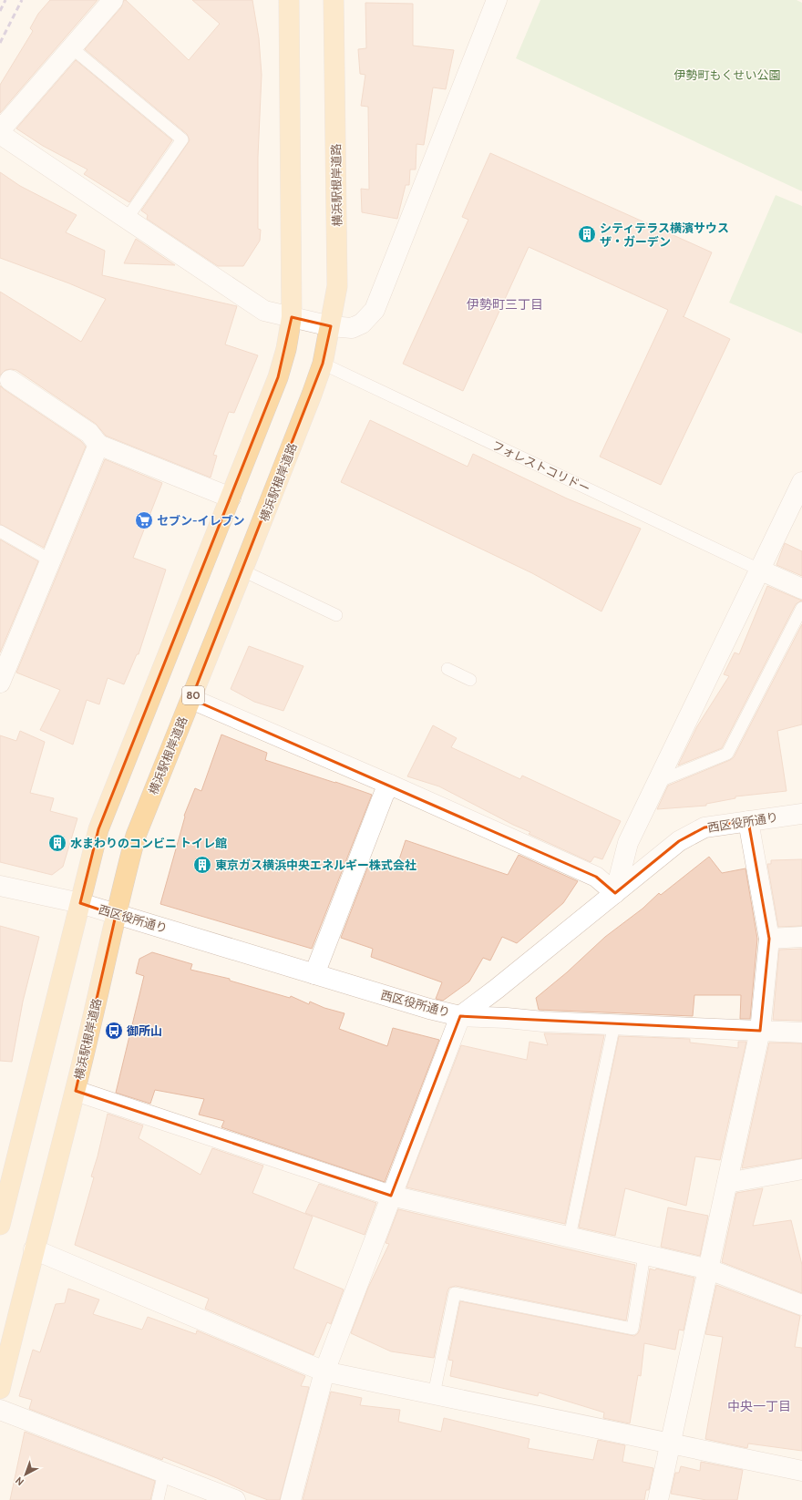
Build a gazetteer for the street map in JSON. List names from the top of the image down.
{
  "streets": {
    "main road": ["横浜駅根岸道路", "80"],
    "street": ["西区役所通り"],
    "lane": ["フォレストコリドー"]
  },
  "crossings": [
    ["横浜駅根岸道路", "フォレストコリドー"],
    ["横浜駅根岸道路", "西区役所通り"]
  ],
  "districts": ["伊勢町三丁目", "中央一丁目"],
  "parks": ["伊勢町もくせい公園"],
  "places": {
    "building": ["シティテラス横濱サウス ザ・ガーデン", "水まわりのコンビニ トイレ館", "東京ガス横浜中央エネルギー株式会社"],
    "supermarket": ["セブン-イレブン"],
    "bus stop": ["御所山"]
  },
  "north": "bottom left"
}
